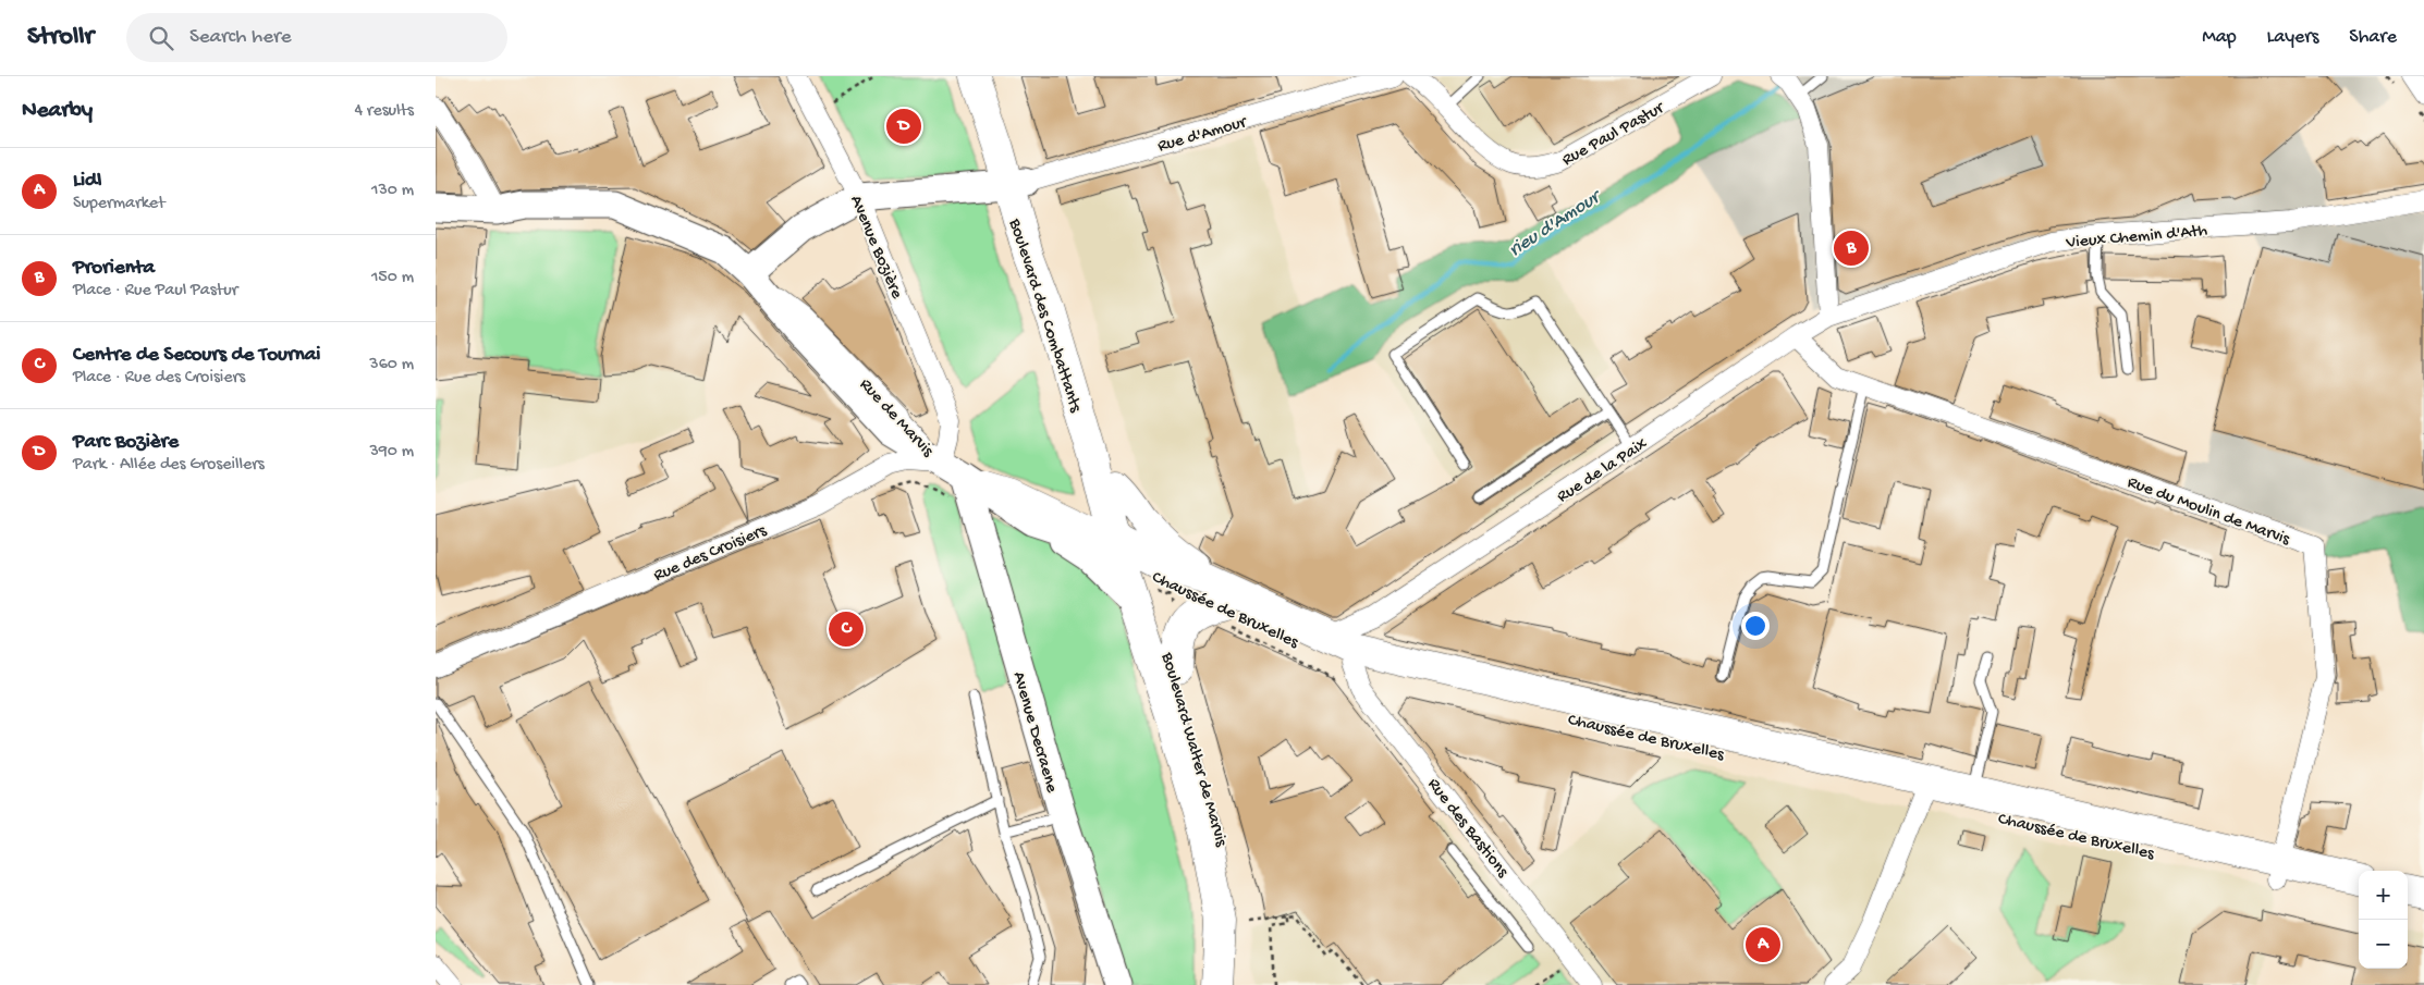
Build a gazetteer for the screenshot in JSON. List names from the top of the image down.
{
  "streets": {
    "main road": ["Boulevard des Combattants", "Chaussée de Bruxelles", "Boulevard Walter de Marvis"],
    "street": [
      "Rue d'Amour",
      "Rue Paul Pastur",
      "Vieux Chemin d'Ath",
      "Avenue Bozière",
      "Rue de Marvis",
      "Rue de la Paix",
      "Rue du Moulin de Marvis",
      "Rue des Croisiers",
      "Avenue Decraene",
      "Rue des Bastions"
    ]
  },
  "crossings": [
    ["Rue d'Amour", "Boulevard des Combattants"],
    ["Vieux Chemin d'Ath", "Rue de la Paix"],
    ["Avenue Bozière", "Rue de Marvis"],
    ["Avenue Bozière", "Rue des Croisiers"],
    ["Avenue Bozière", "Chaussée de Bruxelles"],
    ["Avenue Bozière", "Avenue Decraene"],
    ["Boulevard des Combattants", "Chaussée de Bruxelles"],
    ["Boulevard des Combattants", "Boulevard Walter de Marvis"],
    ["Rue de Marvis", "Rue des Croisiers"],
    ["Rue de Marvis", "Chaussée de Bruxelles"],
    ["Rue de Marvis", "Avenue Decraene"],
    ["Rue de la Paix", "Rue du Moulin de Marvis"],
    ["Rue de la Paix", "Chaussée de Bruxelles"],
    ["Rue du Moulin de Marvis", "Chaussée de Bruxelles"],
    ["Rue des Croisiers", "Chaussée de Bruxelles"],
    ["Rue des Croisiers", "Avenue Decraene"],
    ["Chaussée de Bruxelles", "Avenue Decraene"],
    ["Chaussée de Bruxelles", "Boulevard Walter de Marvis"],
    ["Chaussée de Bruxelles", "Rue des Bastions"]
  ],
  "water": ["rieu d'Amour"],
  "page": {
    "header": "Strollr",
    "search": "Search here",
    "nav": ["Map", "Layers", "Share"],
    "heading": ["Nearby", "4 results"],
    "pins": [
      "D",
      "B",
      "C",
      "A"
    ],
    "list": [
      {
        "mark": "A",
        "name": "Lidl",
        "note": "Supermarket",
        "value": "130 m"
      },
      {
        "mark": "B",
        "name": "Prorienta",
        "note": "Place · Rue Paul Pastur",
        "value": "150 m"
      },
      {
        "mark": "C",
        "name": "Centre de Secours de Tournai",
        "note": "Place · Rue des Croisiers",
        "value": "360 m"
      },
      {
        "mark": "D",
        "name": "Parc Bozière",
        "note": "Park · Allée des Groseillers",
        "value": "390 m"
      }
    ],
    "map_buttons": ["+", "−"]
  }
}
